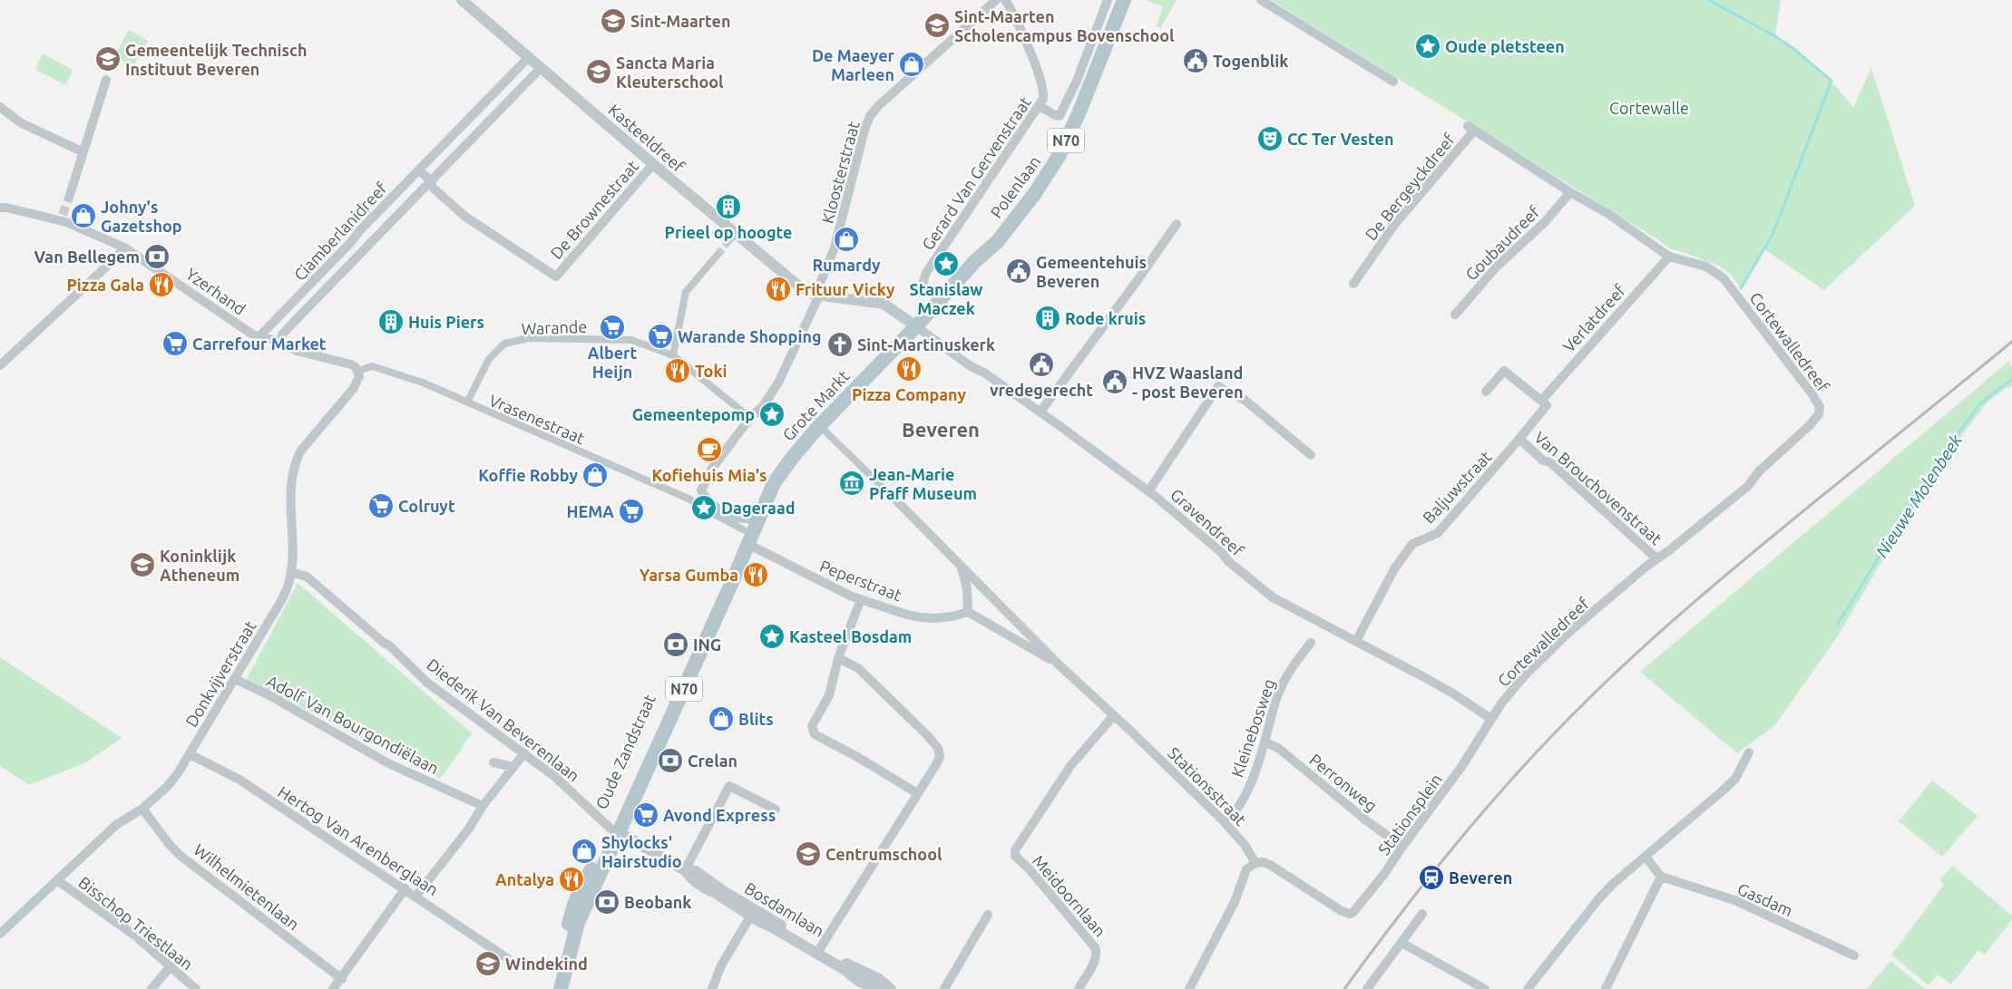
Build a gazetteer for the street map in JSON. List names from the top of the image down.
{
  "streets": {
    "main road": [
      "N70",
      "Polenlaan",
      "Grote Markt",
      "Oude Zandstraat"
    ],
    "street": [
      "Kasteeldreef",
      "Kloosterstraat",
      "Gerard Van Gervenstraat",
      "De Bergeyckdreef",
      "De Brownestraat",
      "Ciamberlanidreef",
      "Goubaudreef",
      "Yzerhand",
      "Verlatdreef",
      "Warande",
      "Cortewalledreef",
      "Vrasenestraat",
      "Baljuwstraat",
      "Van Brouchovenstraat",
      "Gravendreef",
      "Peperstraat",
      "Donkvijverstraat",
      "Diederik Van Beverenlaan",
      "Adolf Van Bourgondiëlaan",
      "Kleinebosweg",
      "Perronweg",
      "Stationsstraat",
      "Stationsplein",
      "Hertog Van Arenberglaan",
      "Wilhelmietenlaan",
      "Meidoornlaan",
      "Gasdam",
      "Bosdamlaan",
      "Bisschop Triestlaan"
    ]
  },
  "crossings": [
    ["Kasteeldreef", "Kloosterstraat"],
    ["Kasteeldreef", "De Brownestraat"],
    ["Kasteeldreef", "Ciamberlanidreef"],
    ["Polenlaan", "Grote Markt"],
    ["Polenlaan", "Gravendreef"],
    ["De Bergeyckdreef", "Cortewalledreef"],
    ["De Brownestraat", "Ciamberlanidreef"],
    ["Ciamberlanidreef", "Yzerhand"],
    ["Goubaudreef", "Cortewalledreef"],
    ["Yzerhand", "Vrasenestraat"],
    ["Yzerhand", "Donkvijverstraat"],
    ["Verlatdreef", "Cortewalledreef"],
    ["Verlatdreef", "Baljuwstraat"],
    ["Verlatdreef", "Van Brouchovenstraat"],
    ["Warande", "Vrasenestraat"],
    ["Cortewalledreef", "Van Brouchovenstraat"],
    ["Cortewalledreef", "Gravendreef"],
    ["Cortewalledreef", "Stationsplein"],
    ["Grote Markt", "Gravendreef"],
    ["Grote Markt", "Peperstraat"],
    ["Grote Markt", "Oude Zandstraat"],
    ["Vrasenestraat", "Donkvijverstraat"],
    ["Baljuwstraat", "Van Brouchovenstraat"],
    ["Baljuwstraat", "Gravendreef"],
    ["Gravendreef", "Stationsplein"],
    ["Peperstraat", "Oude Zandstraat"],
    ["Peperstraat", "Stationsstraat"],
    ["Donkvijverstraat", "Diederik Van Beverenlaan"],
    ["Donkvijverstraat", "Adolf Van Bourgondiëlaan"],
    ["Donkvijverstraat", "Hertog Van Arenberglaan"],
    ["Donkvijverstraat", "Wilhelmietenlaan"],
    ["Donkvijverstraat", "Bisschop Triestlaan"],
    ["Diederik Van Beverenlaan", "Oude Zandstraat"],
    ["Diederik Van Beverenlaan", "Bosdamlaan"],
    ["Kleinebosweg", "Perronweg"],
    ["Kleinebosweg", "Stationsstraat"],
    ["Oude Zandstraat", "Bosdamlaan"],
    ["Perronweg", "Stationsplein"],
    ["Stationsstraat", "Stationsplein"],
    ["Stationsstraat", "Meidoornlaan"]
  ],
  "districts": ["Beveren"],
  "water": ["Nieuwe Molenbeek"],
  "parks": ["Cortewalle"],
  "places": {
    "school or university": [
      "Sint-Maarten",
      "Sint-Maarten Scholencampus Bovenschool",
      "Gemeentelijk Technisch Instituut Beveren",
      "Sancta Maria Kleuterschool",
      "Koninklijk Atheneum",
      "Centrumschool",
      "Windekind"
    ],
    "place": [
      "Oude pletsteen",
      "Stanislaw Maczek",
      "Gemeentepomp",
      "Dageraad",
      "Kasteel Bosdam"
    ],
    "public building": [
      "Togenblik",
      "Gemeentehuis Beveren",
      "vredegerecht",
      "HVZ Waasland - post Beveren"
    ],
    "shop": [
      "De Maeyer Marleen",
      "Johny's Gazetshop",
      "Rumardy",
      "Koffie Robby",
      "Blits",
      "Shylocks' Hairstudio"
    ],
    "theatre": ["CC Ter Vesten"],
    "building": ["Prieel op hoogte", "Rode kruis", "Huis Piers"],
    "bank": [
      "Van Bellegem",
      "ING",
      "Crelan",
      "Beobank"
    ],
    "restaurant": [
      "Pizza Gala",
      "Frituur Vicky",
      "Pizza Company",
      "Toki",
      "Yarsa Gumba",
      "Antalya"
    ],
    "supermarket": [
      "Albert Heijn",
      "Warande Shopping",
      "Carrefour Market",
      "Colruyt",
      "HEMA",
      "Avond Express"
    ],
    "church": ["Sint-Martinuskerk"],
    "cafe": ["Kofiehuis Mia's"],
    "museum": ["Jean-Marie Pfaff Museum"],
    "station": ["Beveren"]
  }
}
